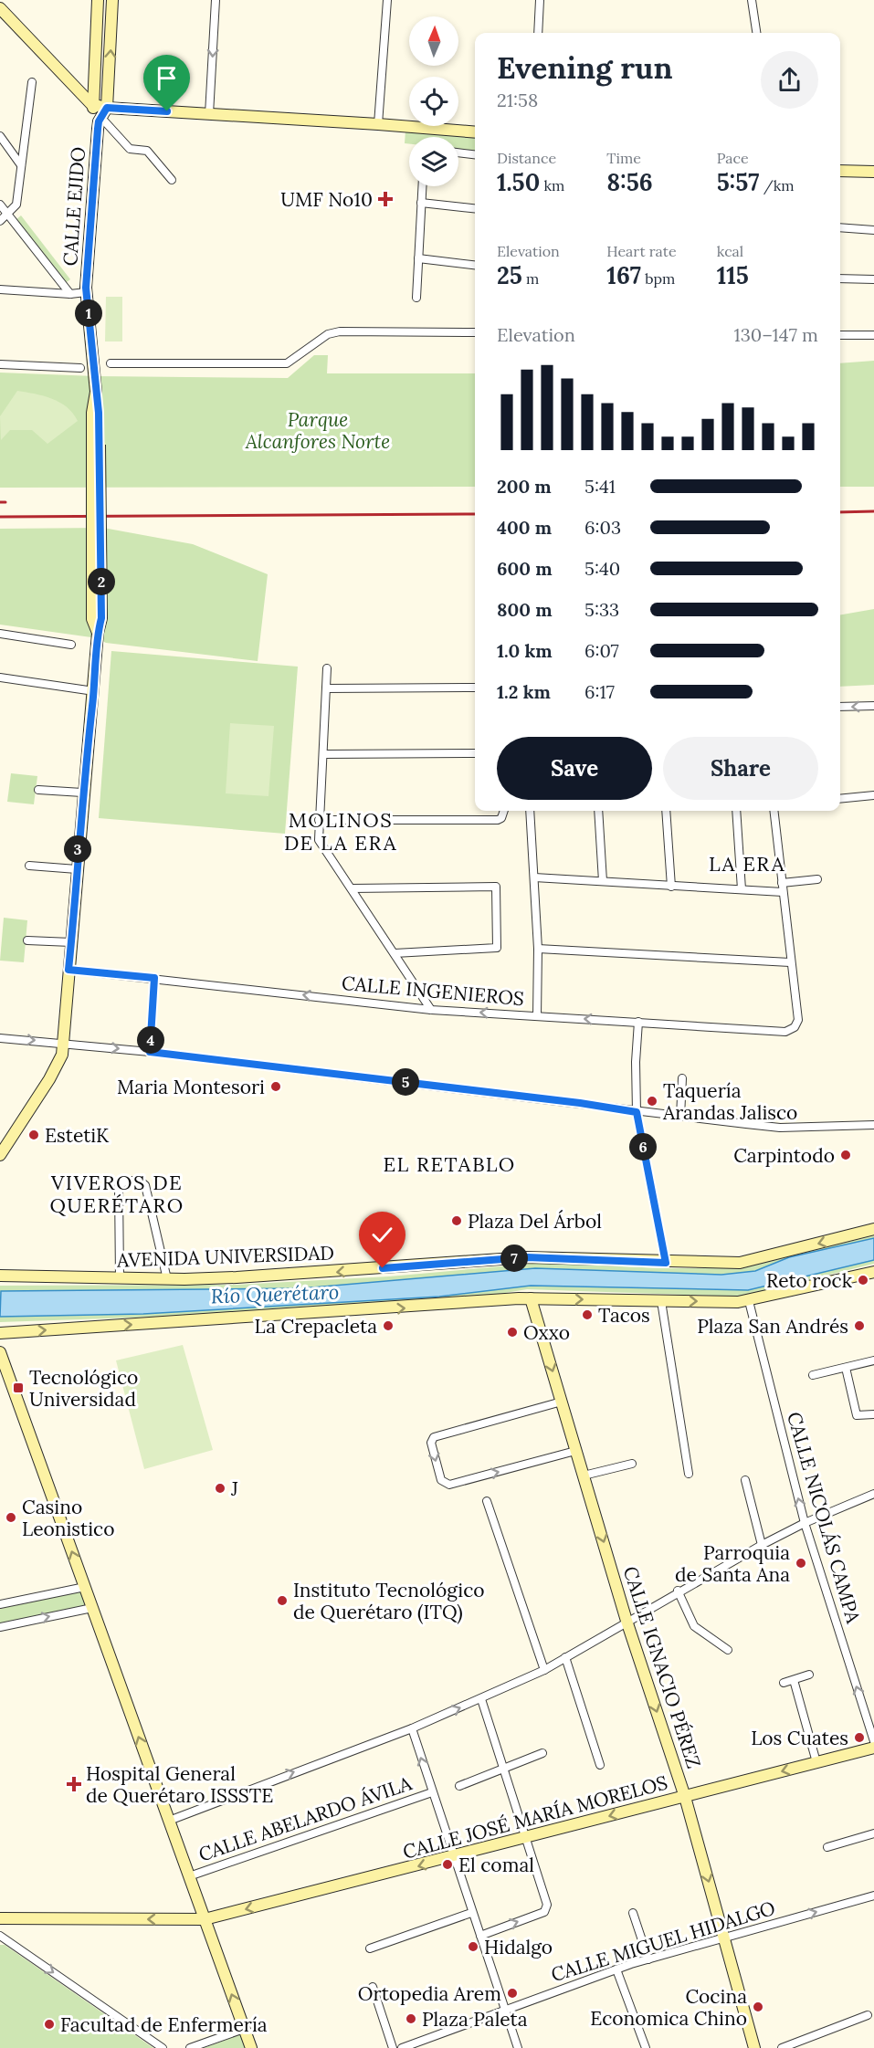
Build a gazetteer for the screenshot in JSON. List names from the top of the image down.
{
  "streets": {
    "street": [
      "CALLE EJIDO",
      "CALLE INGENIEROS",
      "AVENIDA UNIVERSIDAD",
      "CALLE NICOLÁS CAMPA",
      "CALLE IGNACIO PÉREZ",
      "CALLE JOSÉ MARÍA MORELOS",
      "CALLE ABELARDO ÁVILA",
      "CALLE MIGUEL HIDALGO"
    ]
  },
  "crossings": [
    ["CALLE EJIDO", "CALLE INGENIEROS"],
    ["CALLE IGNACIO PÉREZ", "CALLE JOSÉ MARÍA MORELOS"],
    ["CALLE IGNACIO PÉREZ", "CALLE MIGUEL HIDALGO"]
  ],
  "one_way": ["CALLE INGENIEROS", "CALLE JOSÉ MARÍA MORELOS"],
  "districts": [
    "MOLINOS DE LA ERA",
    "LA ERA",
    "EL RETABLO",
    "VIVEROS DE QUERÉTARO"
  ],
  "water": ["Río Querétaro"],
  "parks": ["Parque Alcanfores Norte"],
  "places": {
    "health": ["UMF No10", "Hospital General de Querétaro ISSSTE"],
    "other": [
      "Maria Montesori",
      "Taquería Arandas Jalisco",
      "EstetiK",
      "Carpintodo",
      "Plaza Del Árbol",
      "Reto rock",
      "Tacos",
      "La Crepacleta",
      "Plaza San Andrés",
      "Oxxo",
      "J",
      "Casino Leonistico",
      "Parroquia de Santa Ana",
      "Instituto Tecnológico de Querétaro (ITQ)",
      "Los Cuates",
      "El comal",
      "Hidalgo",
      "Ortopedia Arem",
      "Cocina Economica Chino",
      "Plaza Paleta",
      "Facultad de Enfermería"
    ],
    "transit": ["Tecnológico Universidad"]
  },
  "north": "top",
  "page": {
    "heading": ["Evening run", "21:58"],
    "stats": [
      ["Distance", "1.50 km"],
      ["Time", "8:56"],
      ["Pace", "5:57 /km"],
      ["Elevation", "25 m"],
      ["Heart rate", "167 bpm"],
      ["kcal", "115"]
    ],
    "pins": [
      "1",
      "2",
      "3",
      "4",
      "5",
      "6",
      "7"
    ],
    "chart": ["Elevation", "130–147 m"],
    "list": [
      {
        "name": "200 m",
        "note": "5:41"
      },
      {
        "name": "400 m",
        "note": "6:03"
      },
      {
        "name": "600 m",
        "note": "5:40"
      },
      {
        "name": "800 m",
        "note": "5:33"
      },
      {
        "name": "1.0 km",
        "note": "6:07"
      },
      {
        "name": "1.2 km",
        "note": "6:17"
      }
    ],
    "buttons": ["Save", "Share"]
  }
}
